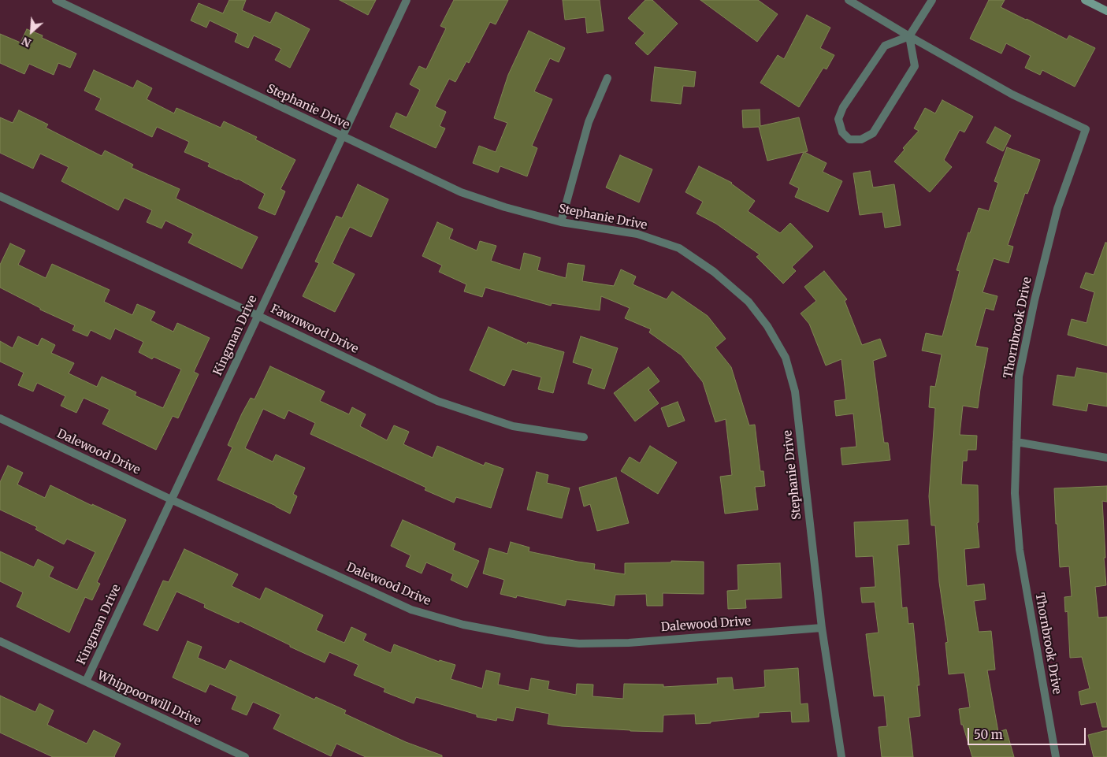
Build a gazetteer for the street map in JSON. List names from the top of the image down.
{
  "streets": {
    "street": [
      "Stephanie Drive",
      "Thornbrook Drive",
      "Fawnwood Drive",
      "Kingman Drive",
      "Dalewood Drive",
      "Whippoorwill Drive"
    ]
  },
  "crossings": [
    ["Stephanie Drive", "Kingman Drive"],
    ["Stephanie Drive", "Dalewood Drive"],
    ["Fawnwood Drive", "Kingman Drive"],
    ["Kingman Drive", "Dalewood Drive"],
    ["Kingman Drive", "Whippoorwill Drive"]
  ],
  "scale_bar": "50 m",
  "north": "bottom left"
}
